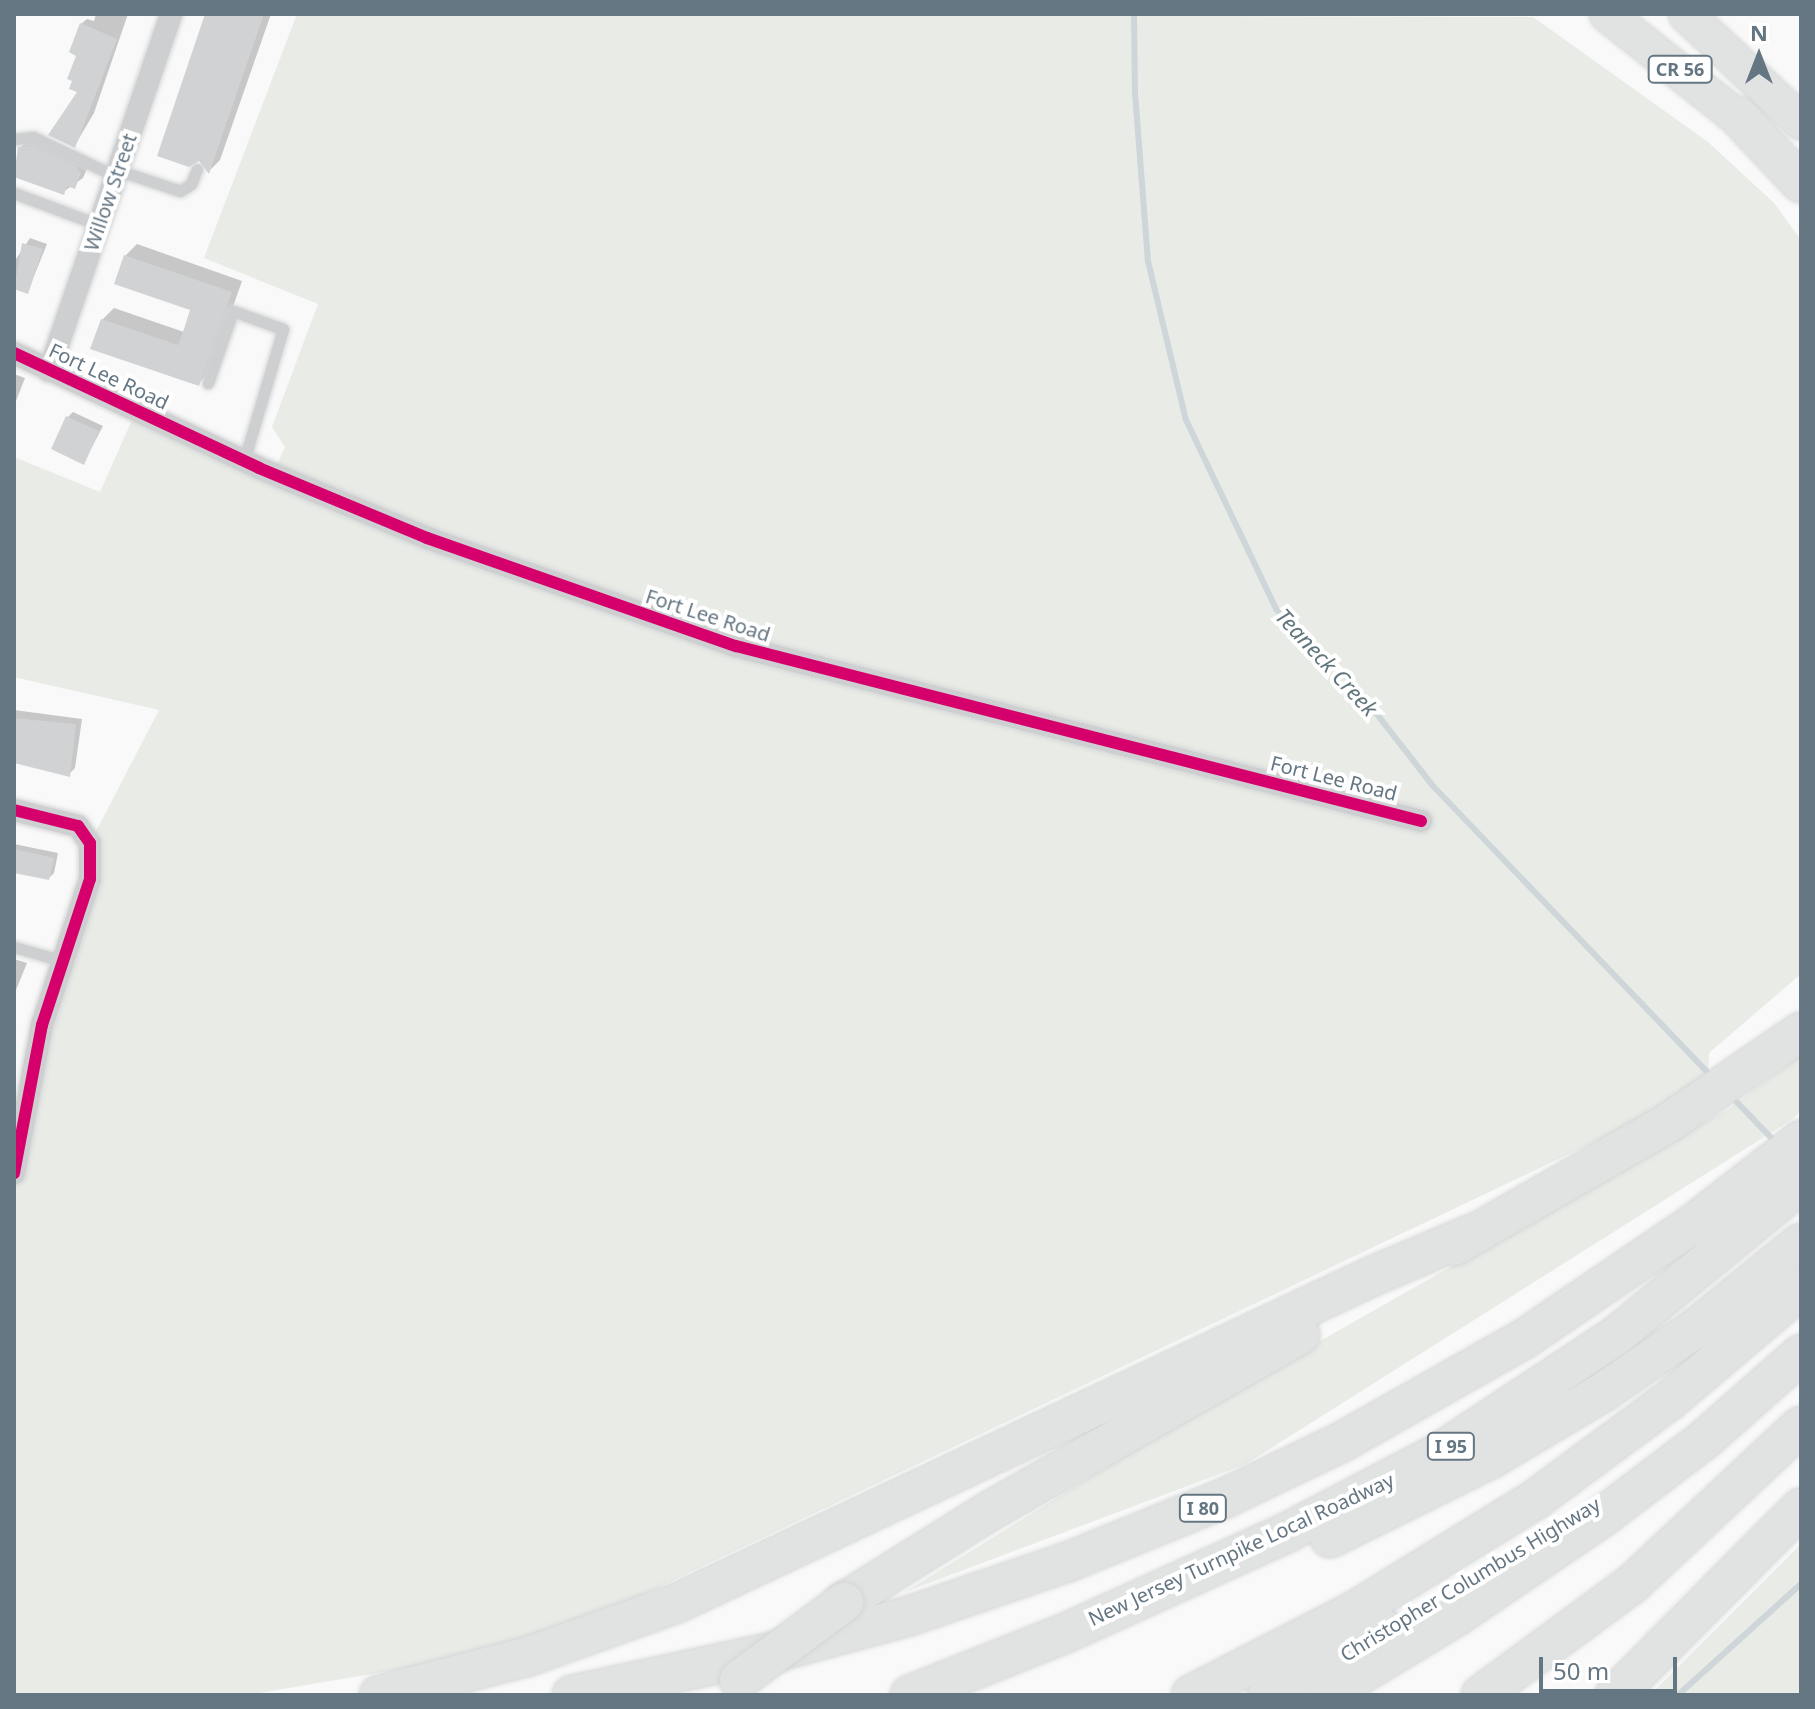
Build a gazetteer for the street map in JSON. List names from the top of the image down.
{
  "streets": {
    "highway": [
      "I 95",
      "I 80",
      "New Jersey Turnpike Local Roadway",
      "Christopher Columbus Highway"
    ],
    "main road": ["CR 56"],
    "street": ["Willow Street", "Fort Lee Road"]
  },
  "crossings": [
    ["Willow Street", "Fort Lee Road"],
    ["I 95", "New Jersey Turnpike Local Roadway"],
    ["I 80", "New Jersey Turnpike Local Roadway"]
  ],
  "water": ["Teaneck Creek"],
  "scale_bar": "50 m",
  "north": "top"
}
